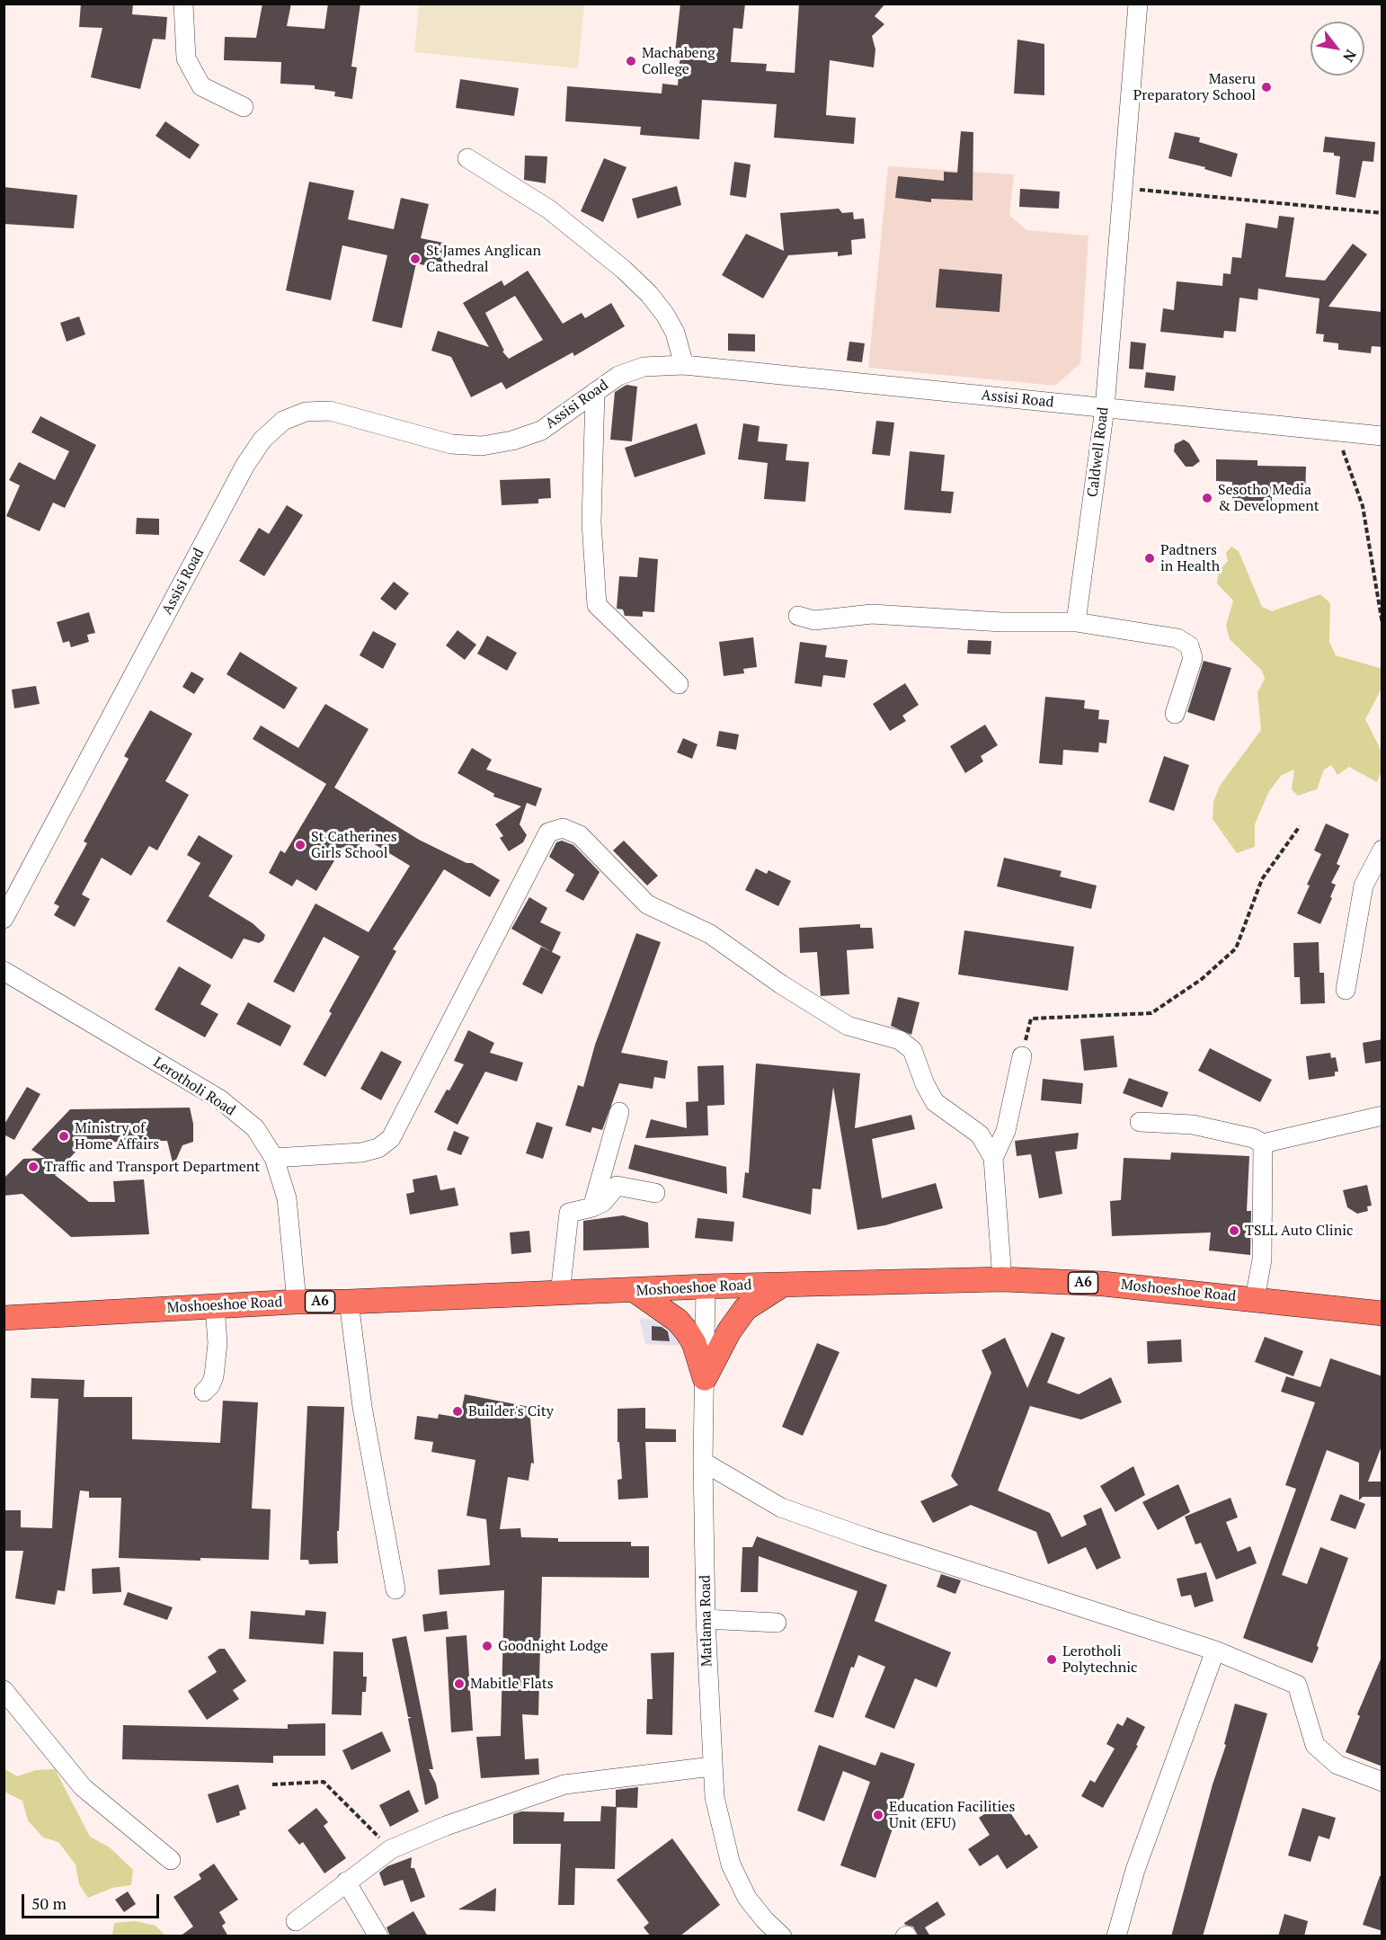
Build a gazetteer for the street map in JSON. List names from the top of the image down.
{
  "streets": {
    "main road": ["A6", "Moshoeshoe Road"],
    "street": [
      "Assisi Road",
      "Caldwell Road",
      "Lerotholi Road",
      "Matlama Road"
    ]
  },
  "crossings": [
    ["Assisi Road", "Caldwell Road"],
    ["Lerotholi Road", "Moshoeshoe Road"],
    ["Moshoeshoe Road", "Matlama Road"]
  ],
  "places": [
    "Machabeng College",
    "Maseru Preparatory School",
    "St James Anglican Cathedral",
    "Sesotho Media & Development",
    "Padtners in Health",
    "St Catherines Girls School",
    "Ministry of Home Affairs",
    "Traffic and Transport Department",
    "TSLL Auto Clinic",
    "Builder's City",
    "Goodnight Lodge",
    "Lerotholi Polytechnic",
    "Mabitle Flats",
    "Education Facilities Unit (EFU)"
  ],
  "scale_bar": "50 m",
  "north": "bottom right"
}
